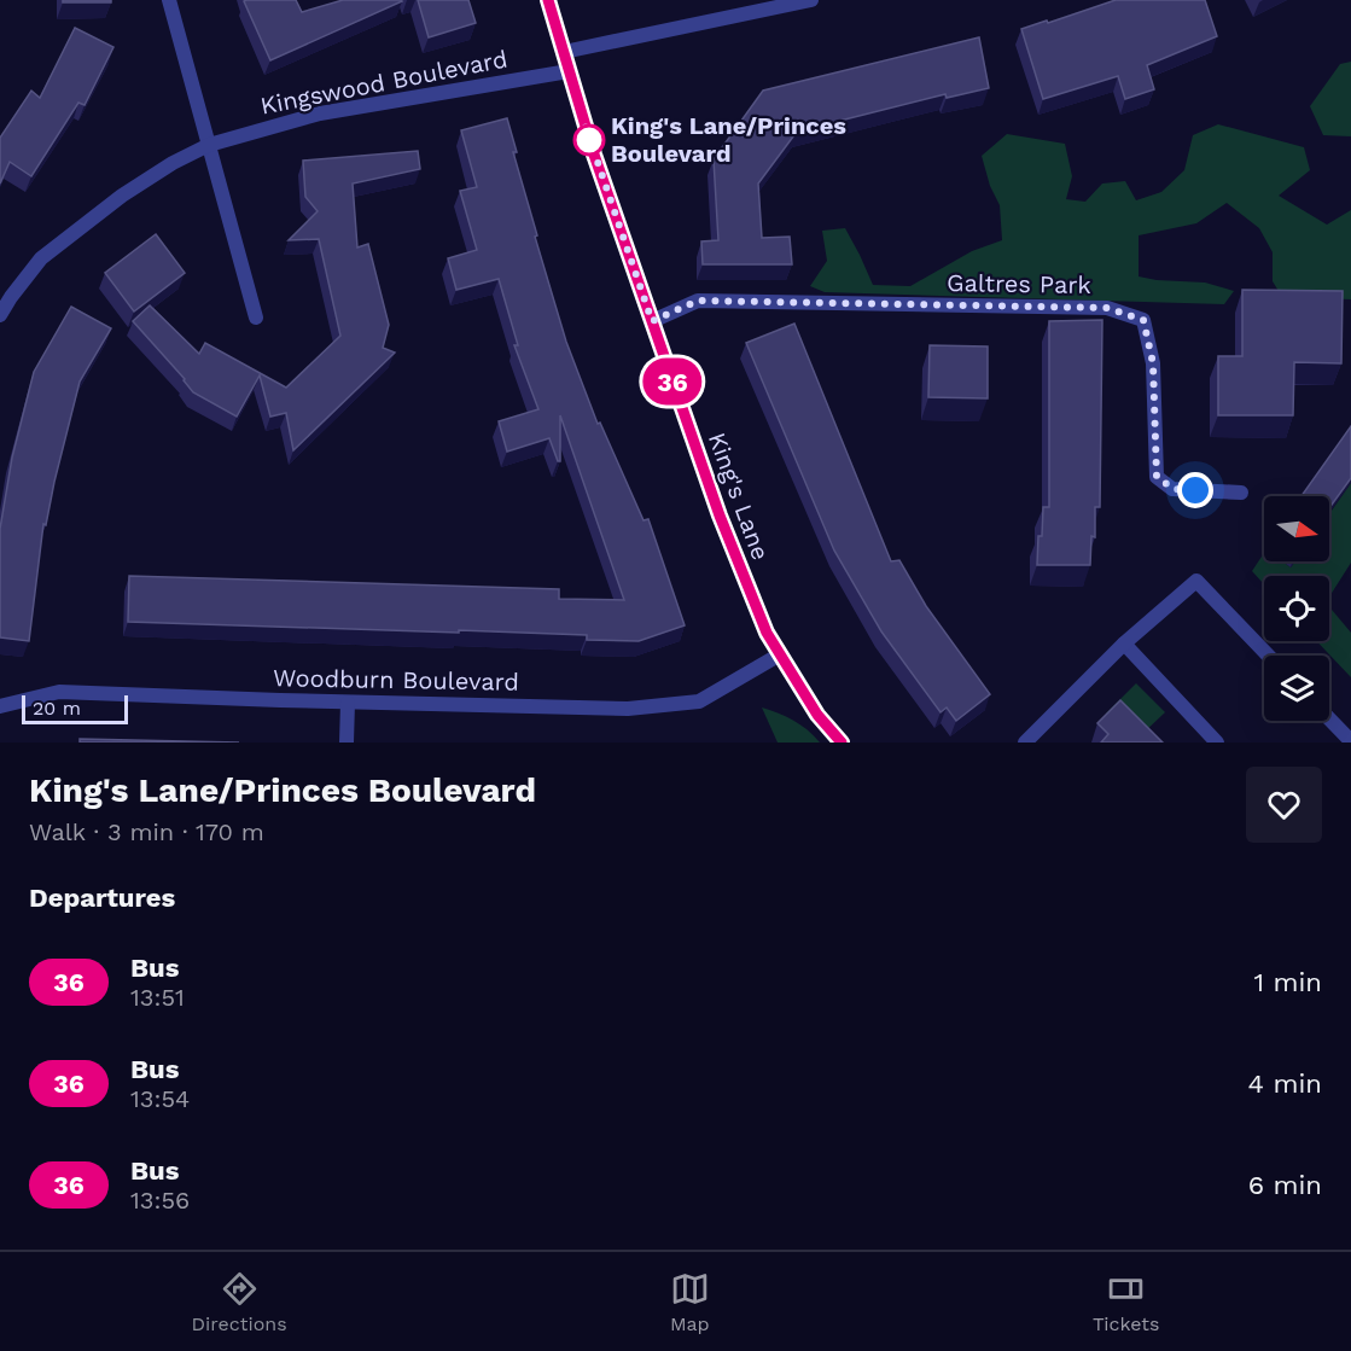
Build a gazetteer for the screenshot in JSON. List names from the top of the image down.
{
  "streets": {
    "street": [
      "Kingswood Boulevard",
      "Galtres Park",
      "King's Lane",
      "Woodburn Boulevard"
    ]
  },
  "crossings": [
    ["Kingswood Boulevard", "King's Lane"],
    ["Galtres Park", "King's Lane"],
    ["King's Lane", "Woodburn Boulevard"]
  ],
  "places": ["King's Lane/Princes Boulevard"],
  "lines": ["bus line 36"],
  "scale_bar": "20 m",
  "north": "right",
  "page": {
    "on_map": "36",
    "scale": "20 m",
    "heading": [
      ["King's Lane/Princes Boulevard", "Walk · 3 min · 170 m"],
      "Departures"
    ],
    "list": [
      {
        "mark": "36",
        "name": "Bus",
        "note": "13:51",
        "value": "1 min"
      },
      {
        "mark": "36",
        "name": "Bus",
        "note": "13:54",
        "value": "4 min"
      },
      {
        "mark": "36",
        "name": "Bus",
        "note": "13:56",
        "value": "6 min"
      }
    ],
    "tabs": ["Directions", "Map", "Tickets"]
  }
}
